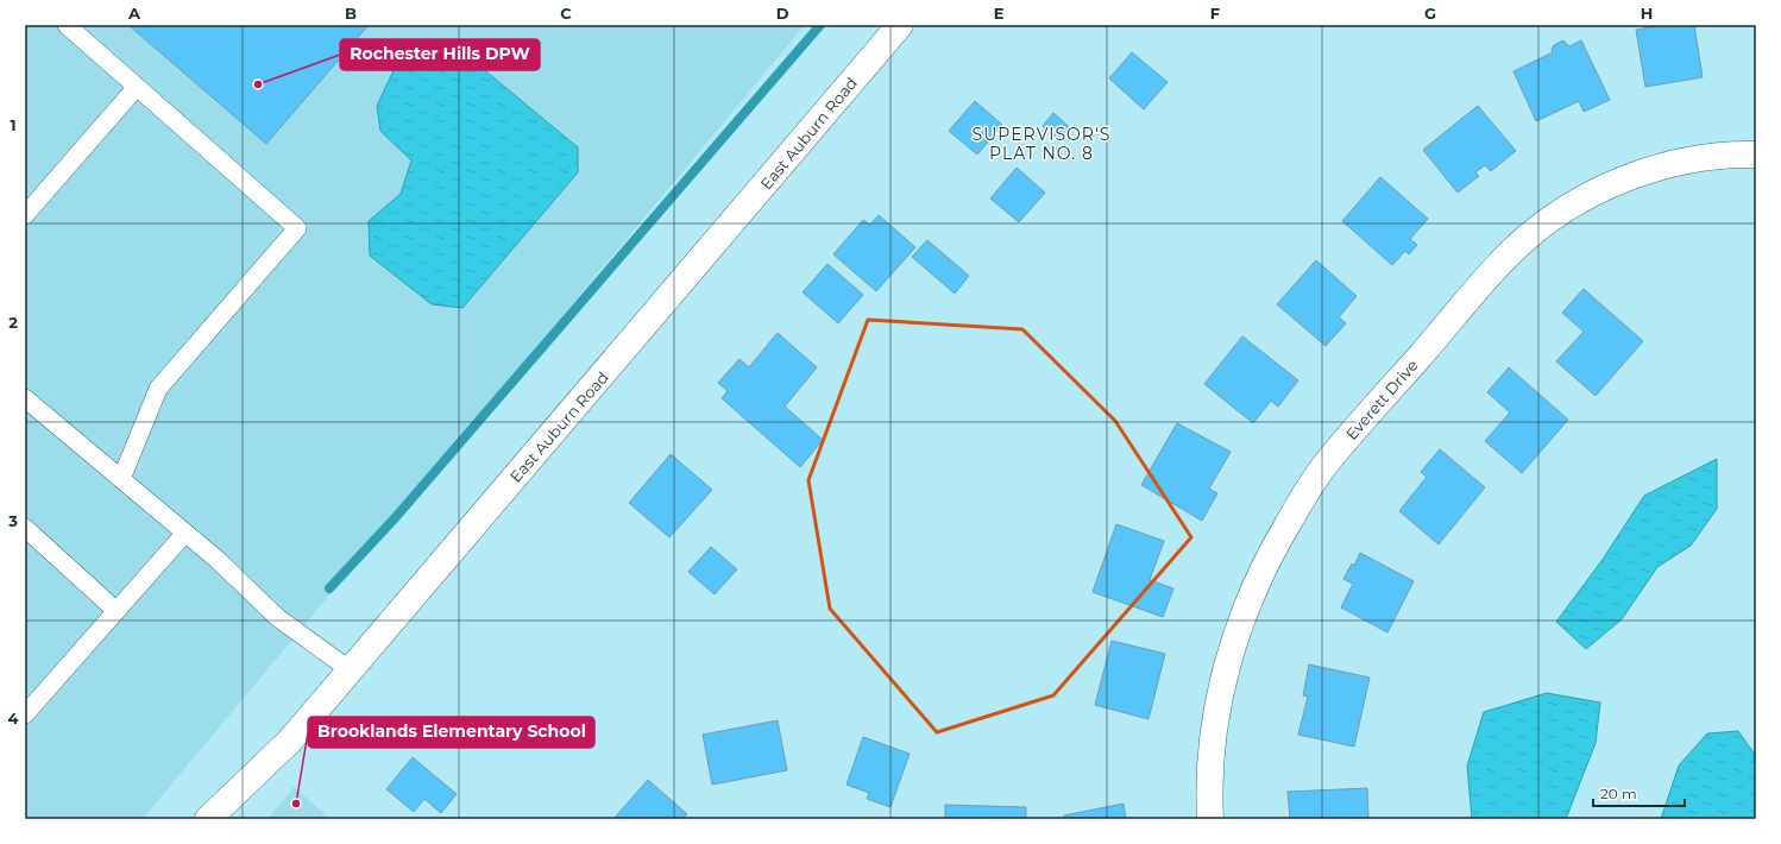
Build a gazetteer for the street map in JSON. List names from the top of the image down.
{
  "streets": {
    "main road": ["East Auburn Road", "Everett Drive"]
  },
  "districts": ["SUPERVISOR'S PLAT NO. 8"],
  "places": ["Rochester Hills DPW", "Brooklands Elementary School"],
  "scale_bar": "20 m",
  "grid": {
    "columns": [
      "A",
      "B",
      "C",
      "D",
      "E",
      "F",
      "G",
      "H"
    ],
    "rows": [
      "1",
      "2",
      "3",
      "4"
    ]
  }
}
